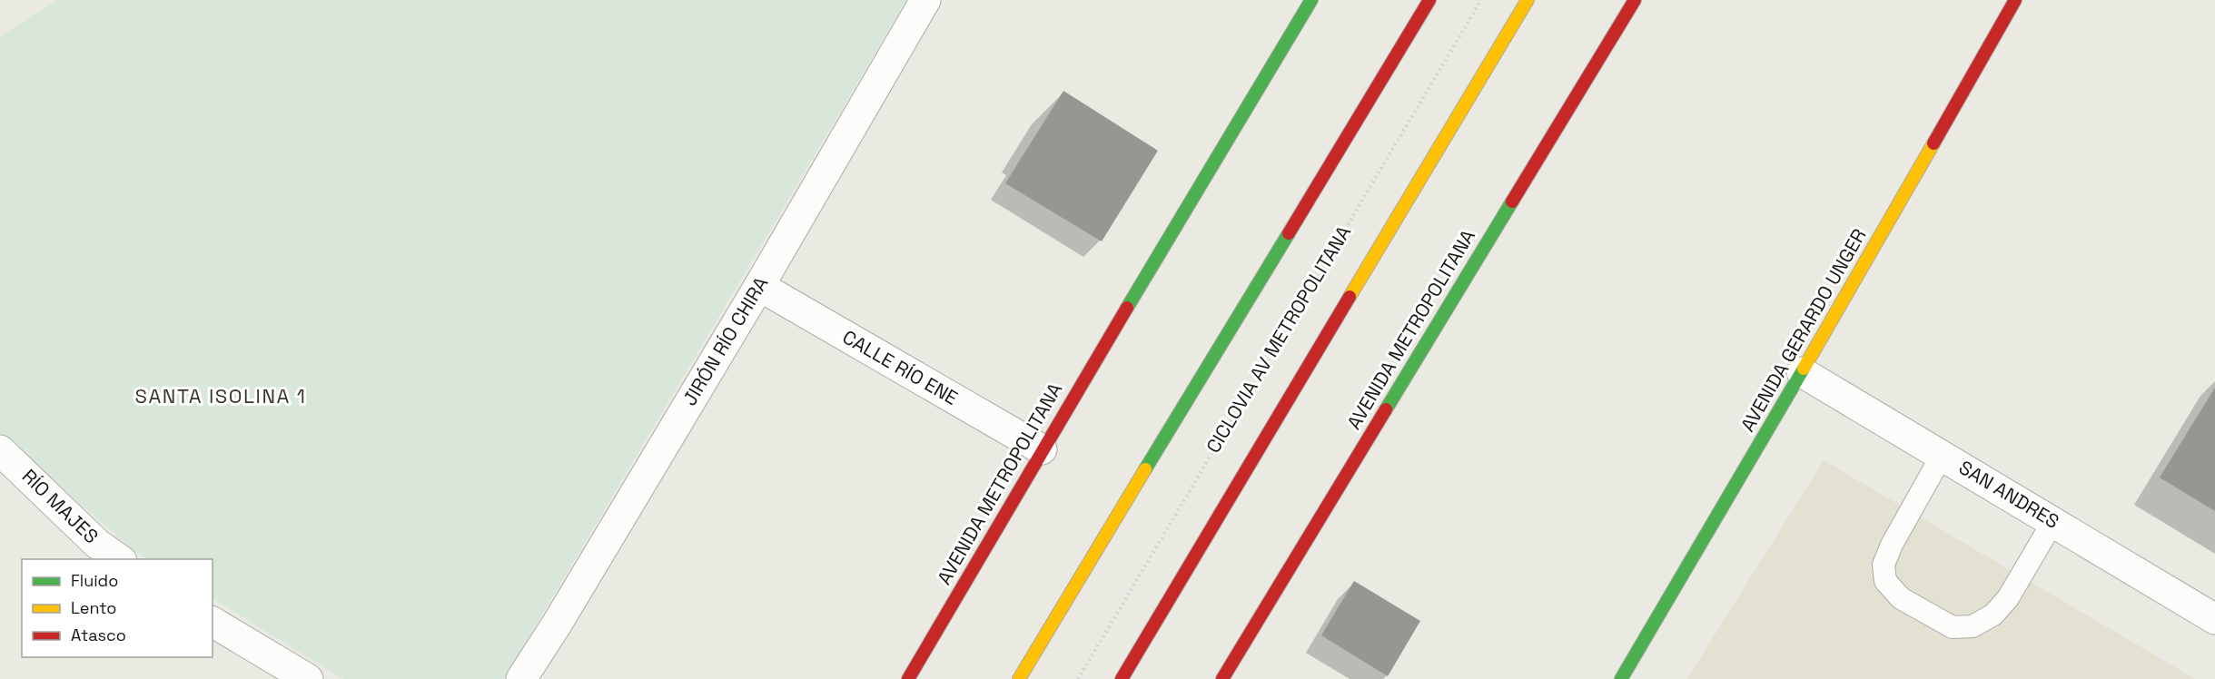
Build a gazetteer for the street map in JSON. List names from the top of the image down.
{
  "streets": {
    "street": [
      "AVENIDA METROPOLITANA",
      "AVENIDA GERARDO UNGER",
      "JIRÓN RÍO CHIRA",
      "CALLE RÍO ENE",
      "SAN ANDRES",
      "RÍO MAJES"
    ],
    "path": ["CICLOVIA AV METROPOLITANA"]
  },
  "crossings": [
    ["AVENIDA METROPOLITANA", "CALLE RÍO ENE"],
    ["AVENIDA GERARDO UNGER", "SAN ANDRES"],
    ["JIRÓN RÍO CHIRA", "CALLE RÍO ENE"]
  ],
  "districts": ["SANTA ISOLINA 1"],
  "legend": ["Fluido", "Lento", "Atasco"]
}
